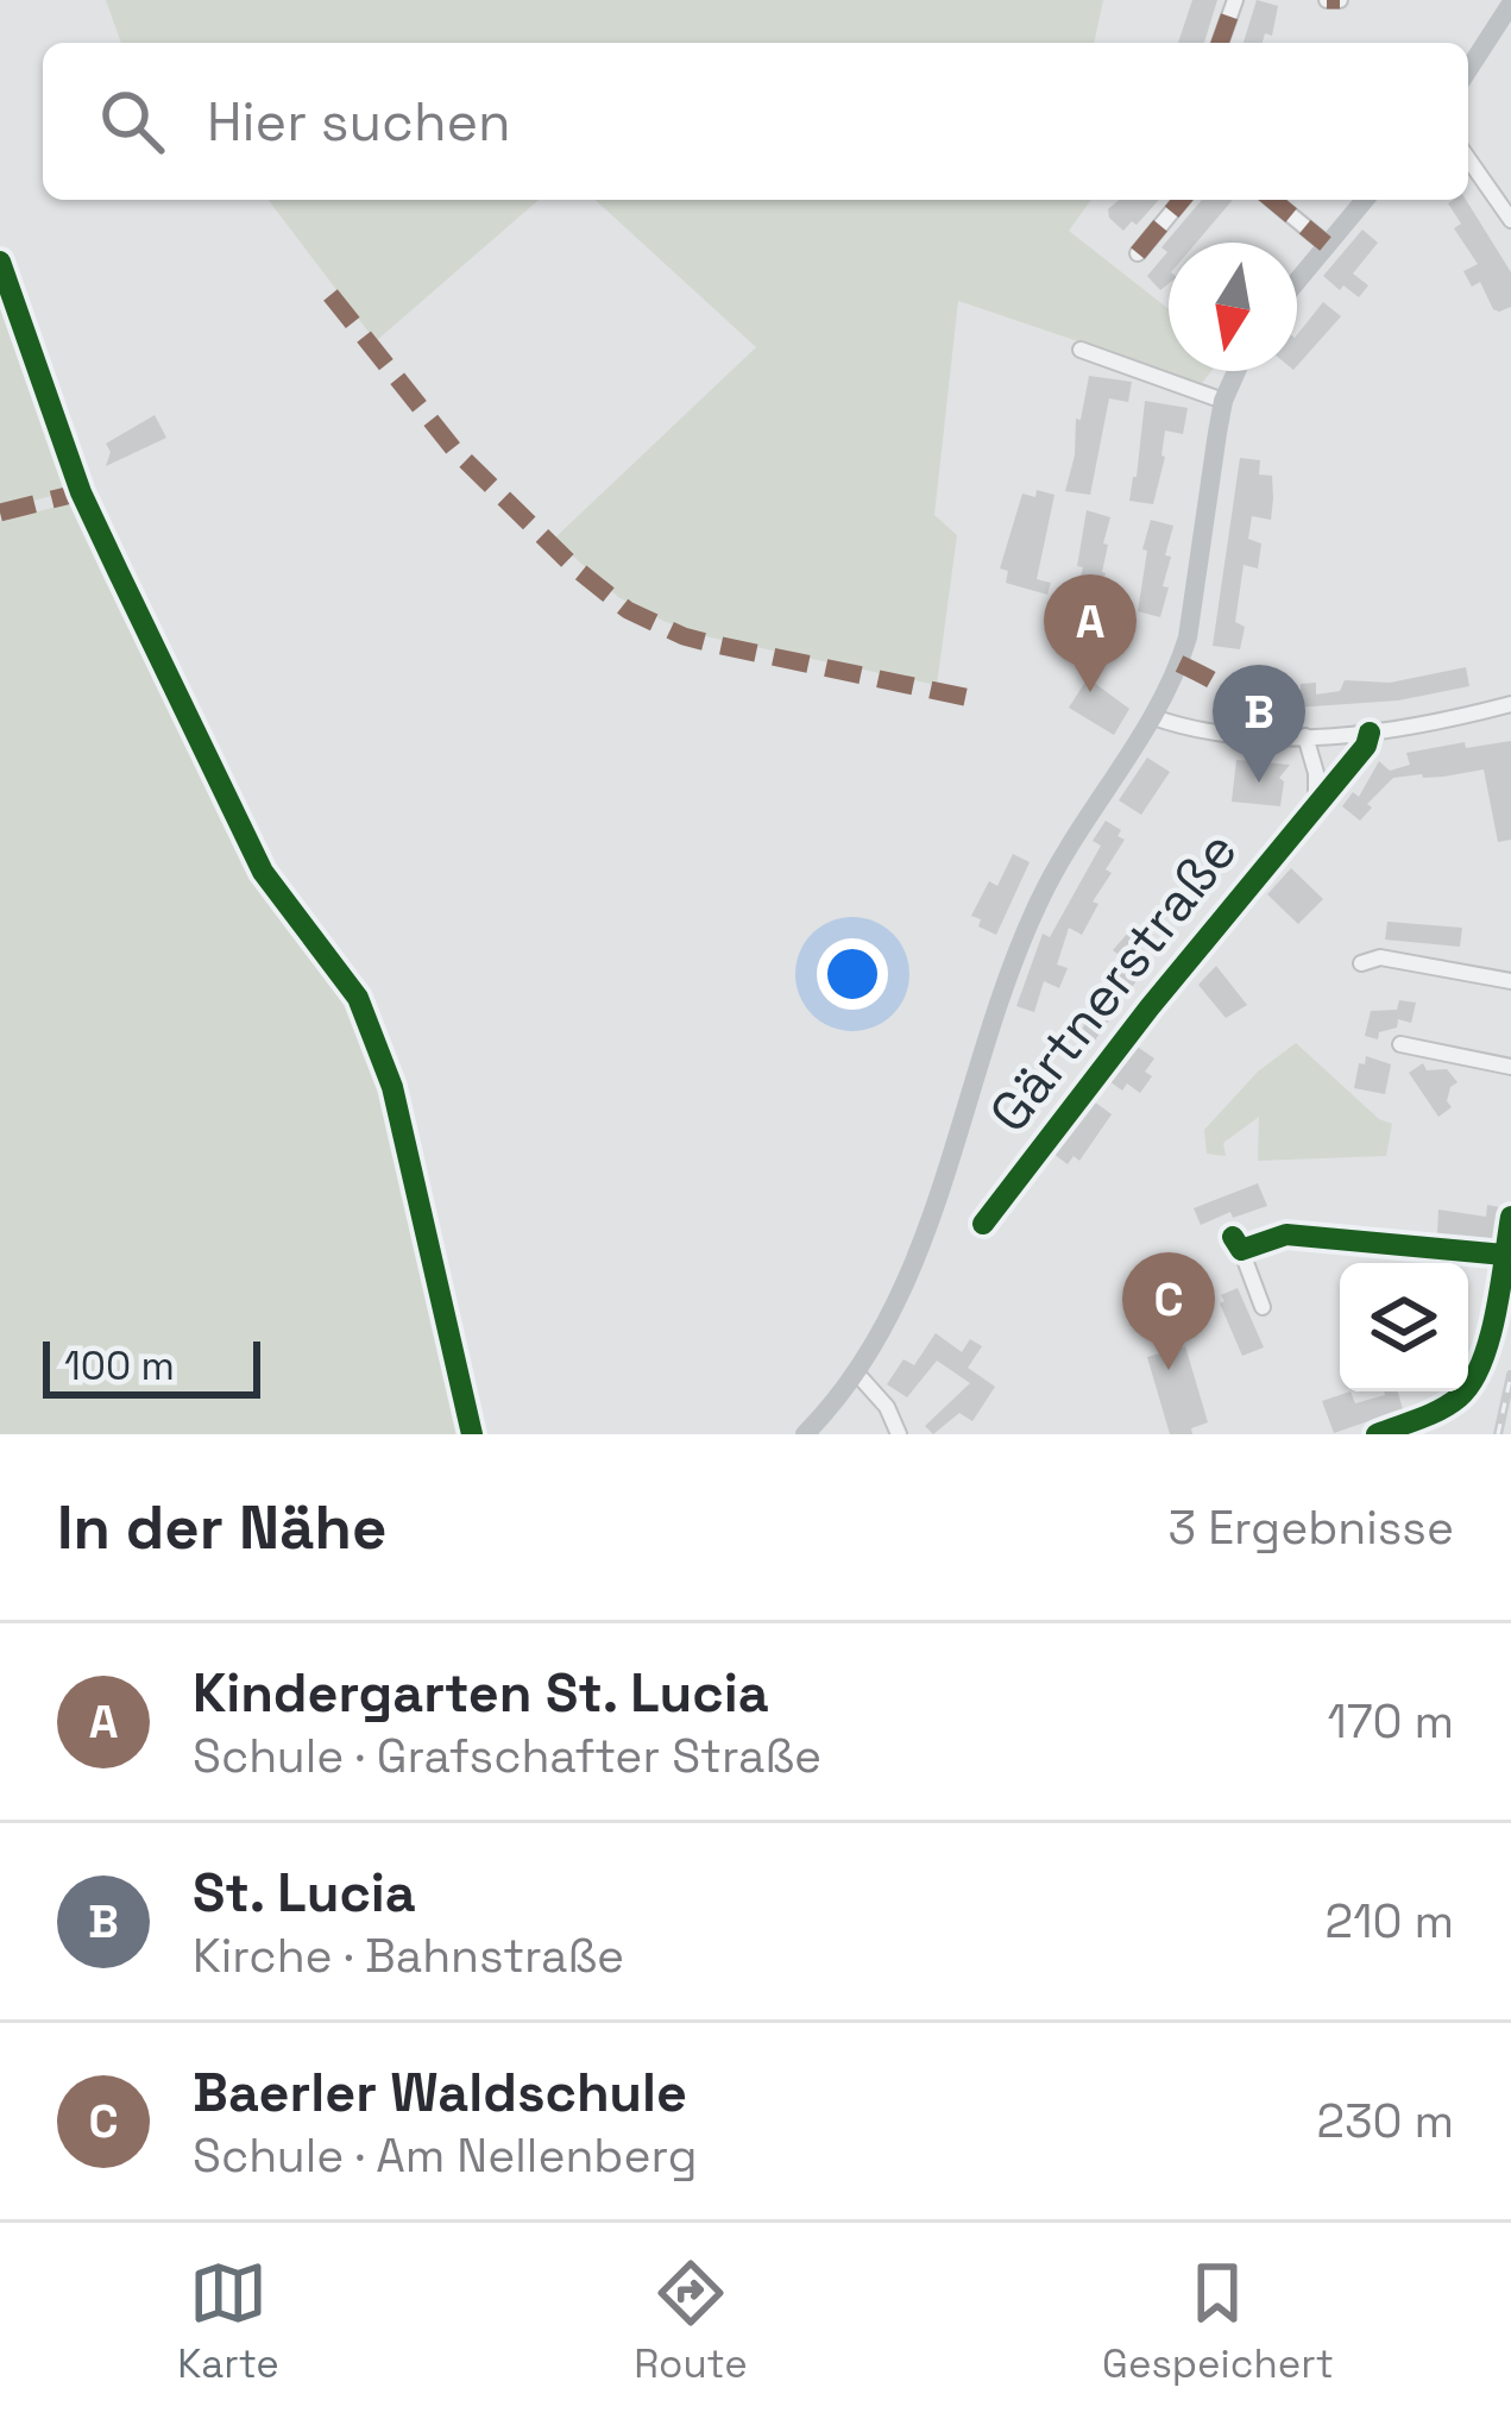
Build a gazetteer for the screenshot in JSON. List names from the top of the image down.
{
  "streets": {
    "street": ["Gärtnerstraße"]
  },
  "scale_bar": "100 m",
  "north": "bottom",
  "page": {
    "search": "Hier suchen",
    "pins": ["A", "B", "C"],
    "scale": "100 m",
    "heading": ["In der Nähe", "3 Ergebnisse"],
    "list": [
      {
        "mark": "A",
        "name": "Kindergarten St. Lucia",
        "note": "Schule · Grafschafter Straße",
        "value": "170 m"
      },
      {
        "mark": "B",
        "name": "St. Lucia",
        "note": "Kirche · Bahnstraße",
        "value": "210 m"
      },
      {
        "mark": "C",
        "name": "Baerler Waldschule",
        "note": "Schule · Am Nellenberg",
        "value": "230 m"
      }
    ],
    "nav": ["Karte", "Route", "Gespeichert"]
  }
}
